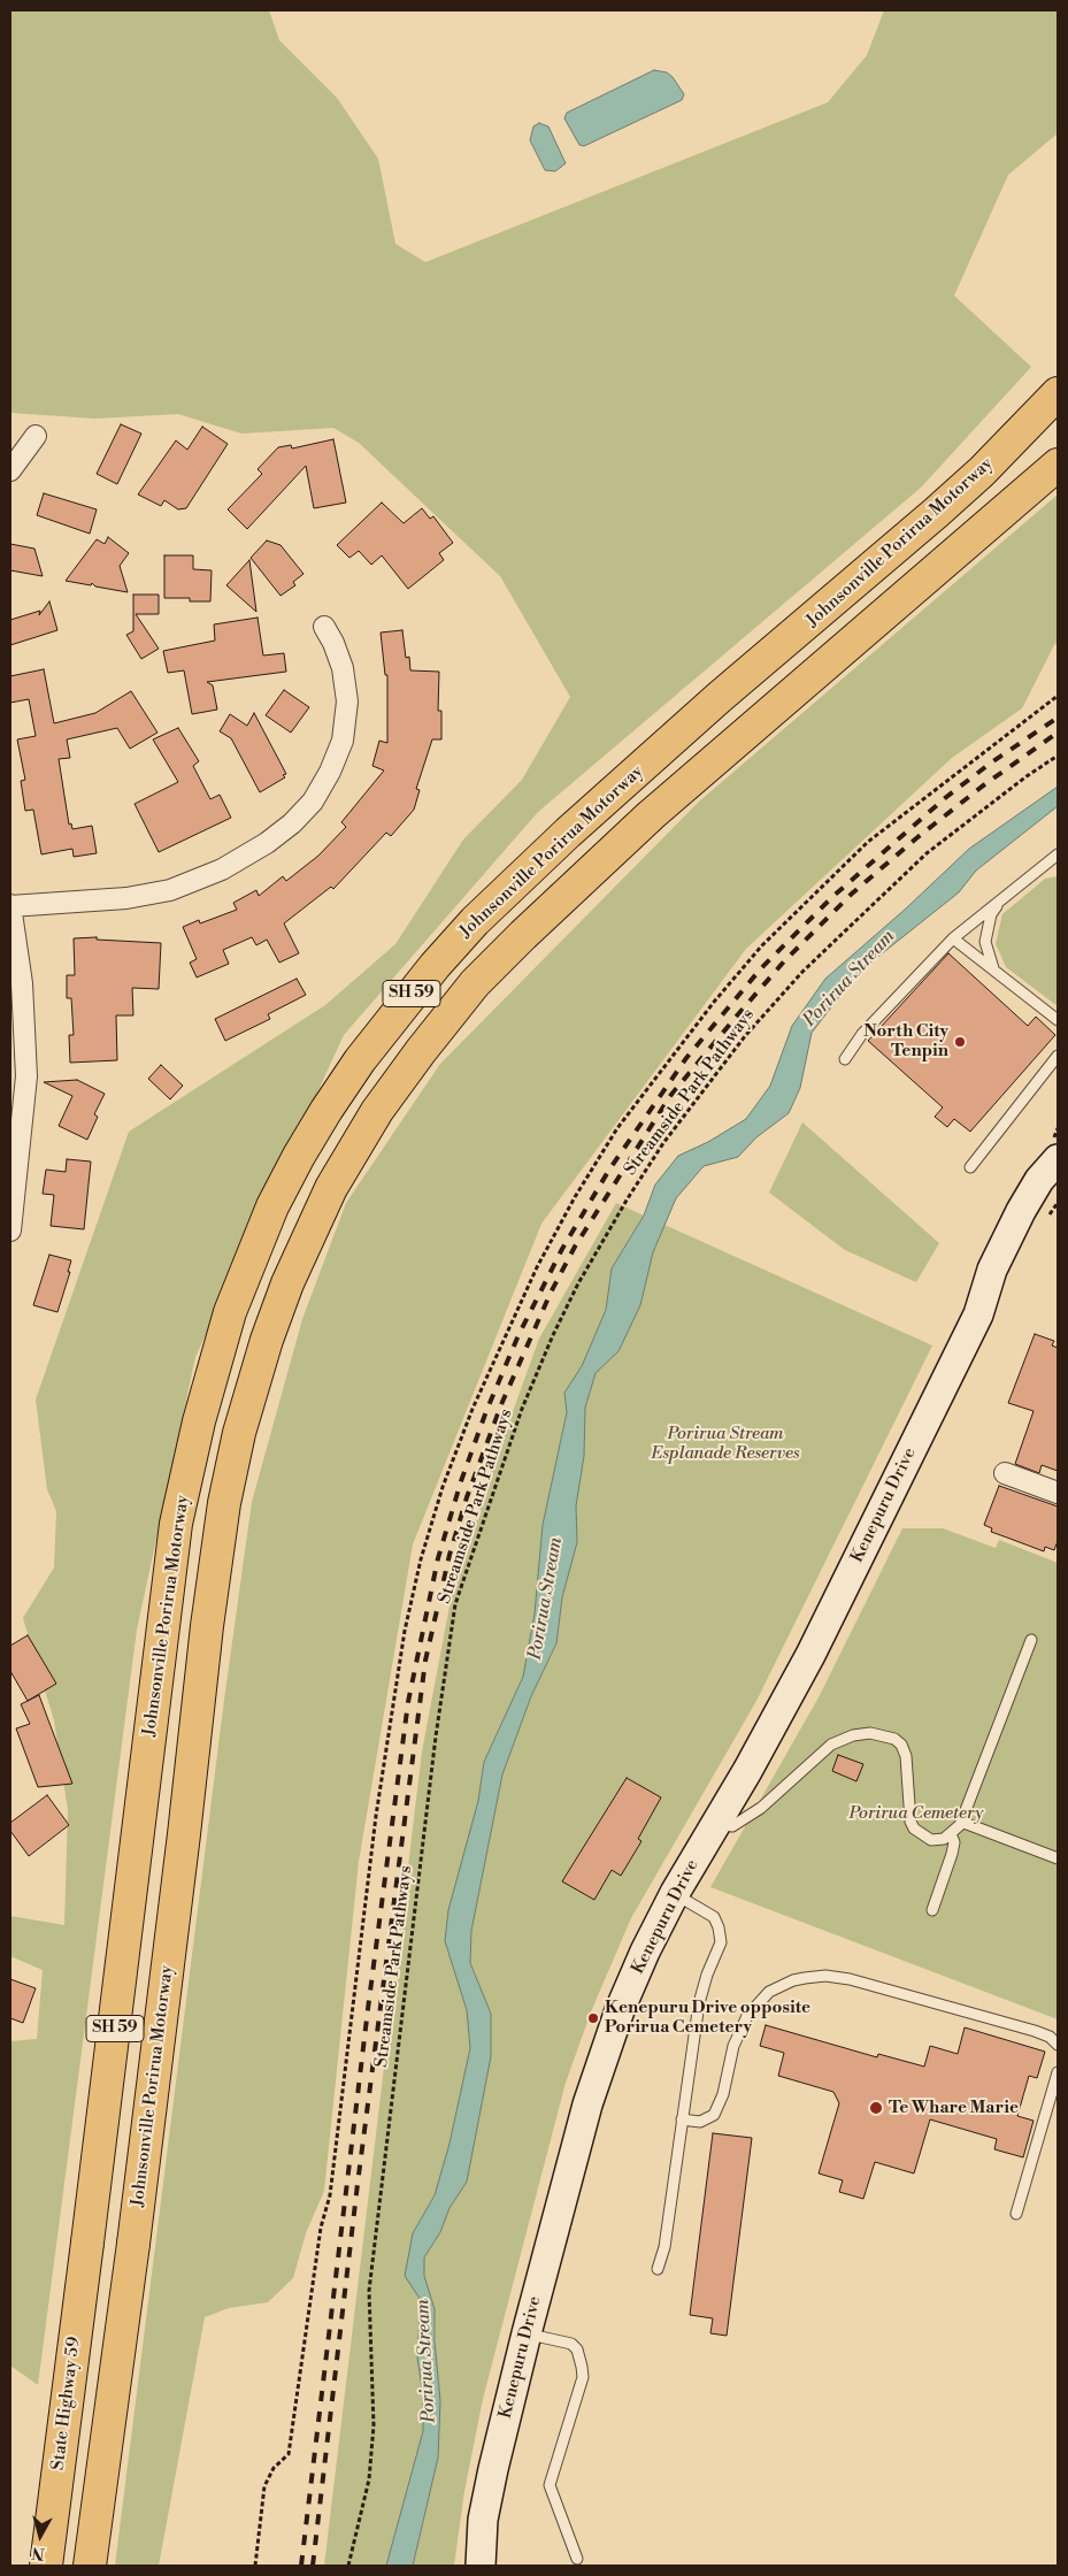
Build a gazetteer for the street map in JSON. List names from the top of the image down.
{
  "streets": {
    "main road": [
      "Johnsonville Porirua Motorway",
      "SH 59",
      "Kenepuru Drive",
      "State Highway 59"
    ],
    "path": ["Streamside Park Pathways"]
  },
  "crossings": [
    ["Johnsonville Porirua Motorway", "State Highway 59"]
  ],
  "water": ["Porirua Stream"],
  "parks": ["Porirua Stream Esplanade Reserves", "Porirua Cemetery"],
  "places": ["North City Tenpin", "Kenepuru Drive opposite Porirua Cemetery", "Te Whare Marie"],
  "north": "bottom"
}
